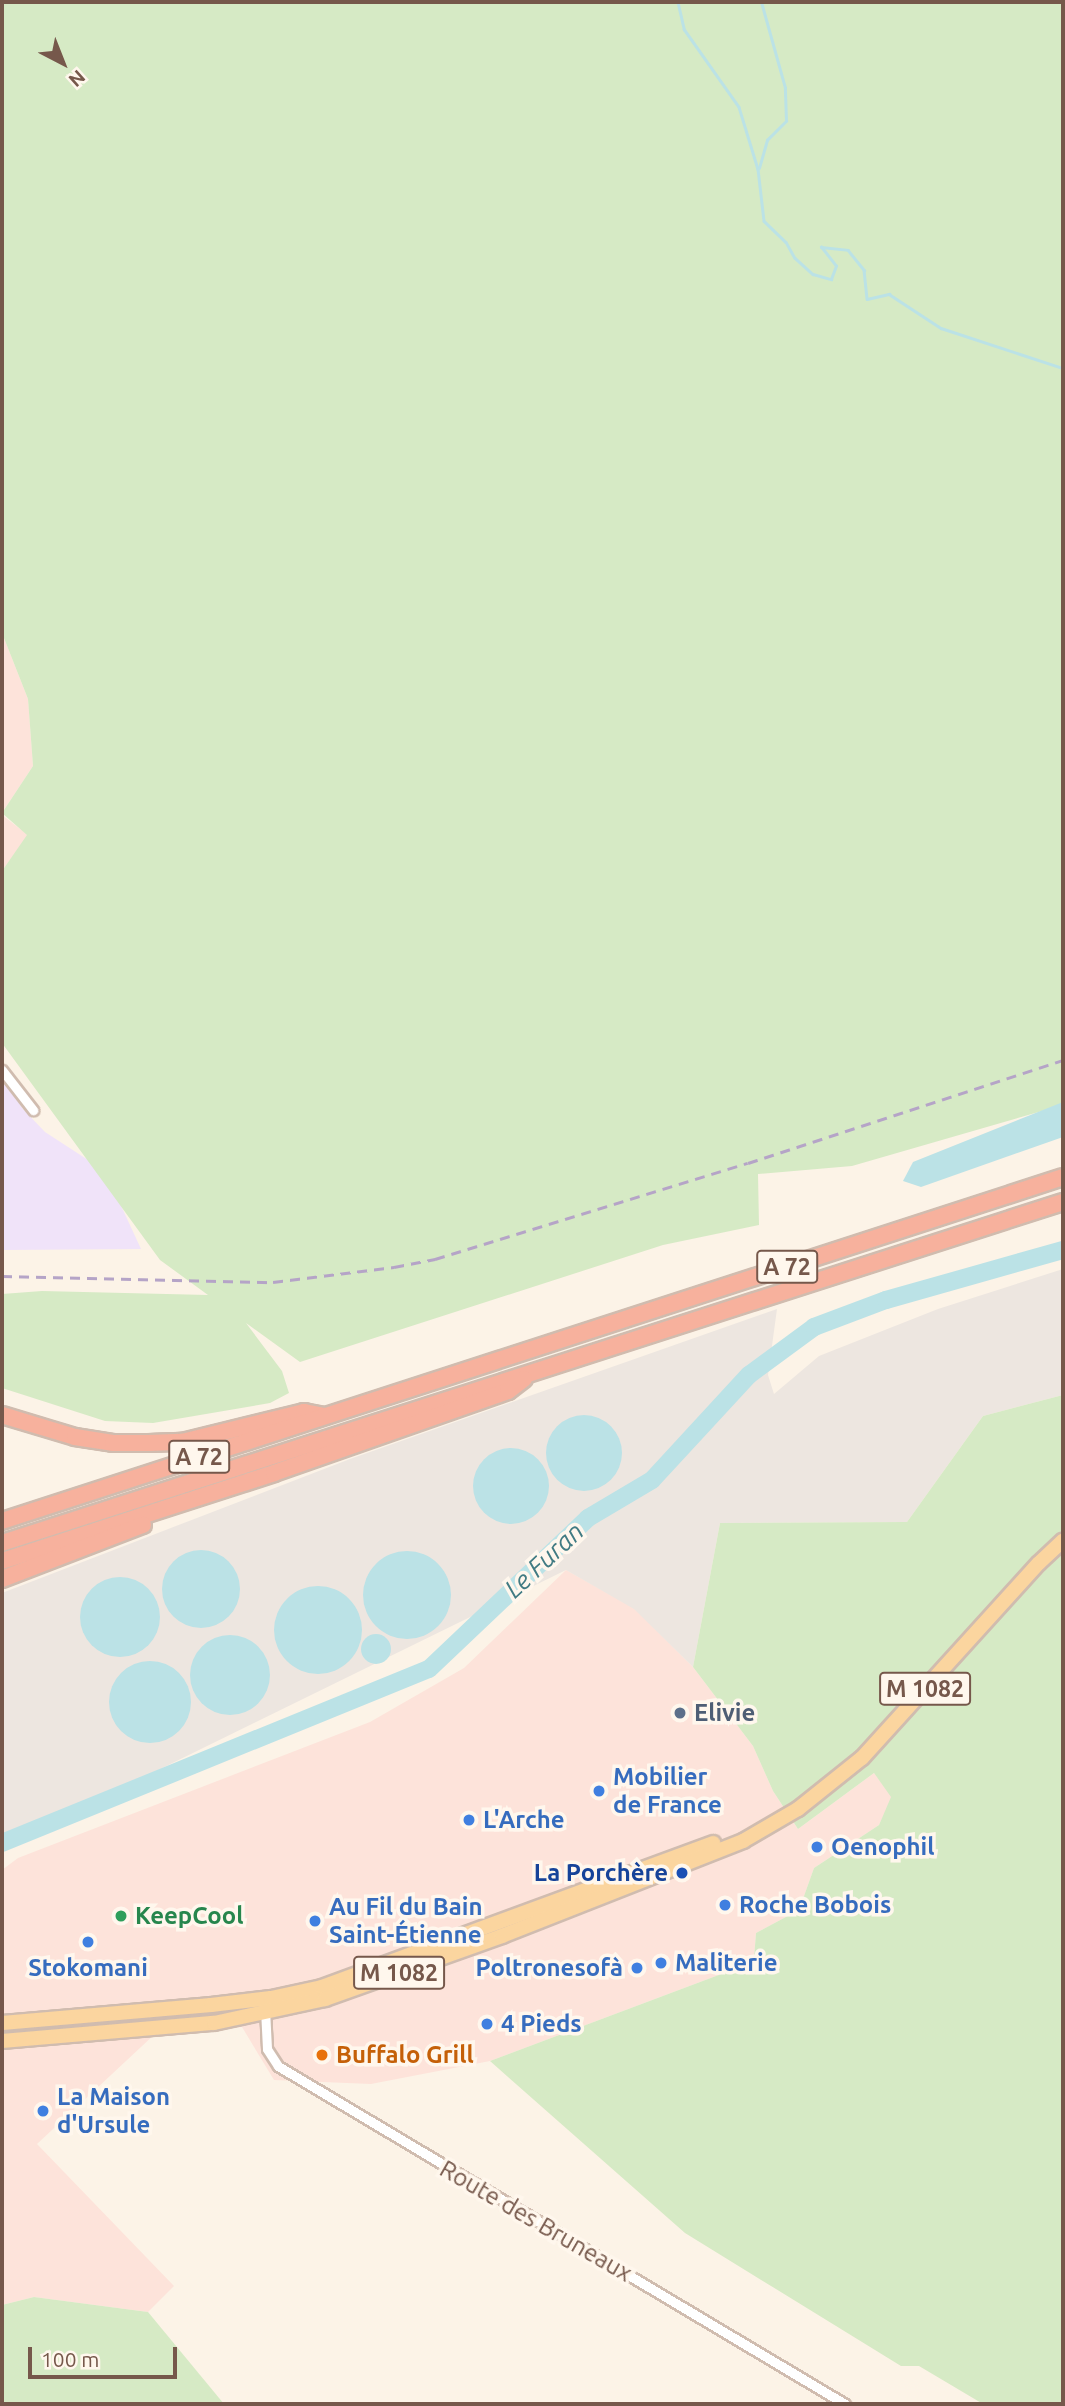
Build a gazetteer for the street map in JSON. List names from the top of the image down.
{
  "streets": {
    "highway": ["A 72"],
    "main road": ["M 1082"],
    "street": ["Route des Bruneaux"]
  },
  "crossings": [
    ["M 1082", "Route des Bruneaux"]
  ],
  "water": ["Le Furan"],
  "places": [
    "Elivie",
    "Mobilier de France",
    "L'Arche",
    "Oenophil",
    "La Porchère",
    "Roche Bobois",
    "KeepCool",
    "Au Fil du Bain Saint-Étienne",
    "Stokomani",
    "Maliterie",
    "Poltronesofà",
    "4 Pieds",
    "Buffalo Grill",
    "La Maison d'Ursule"
  ],
  "scale_bar": "100 m",
  "north": "bottom right"
}
